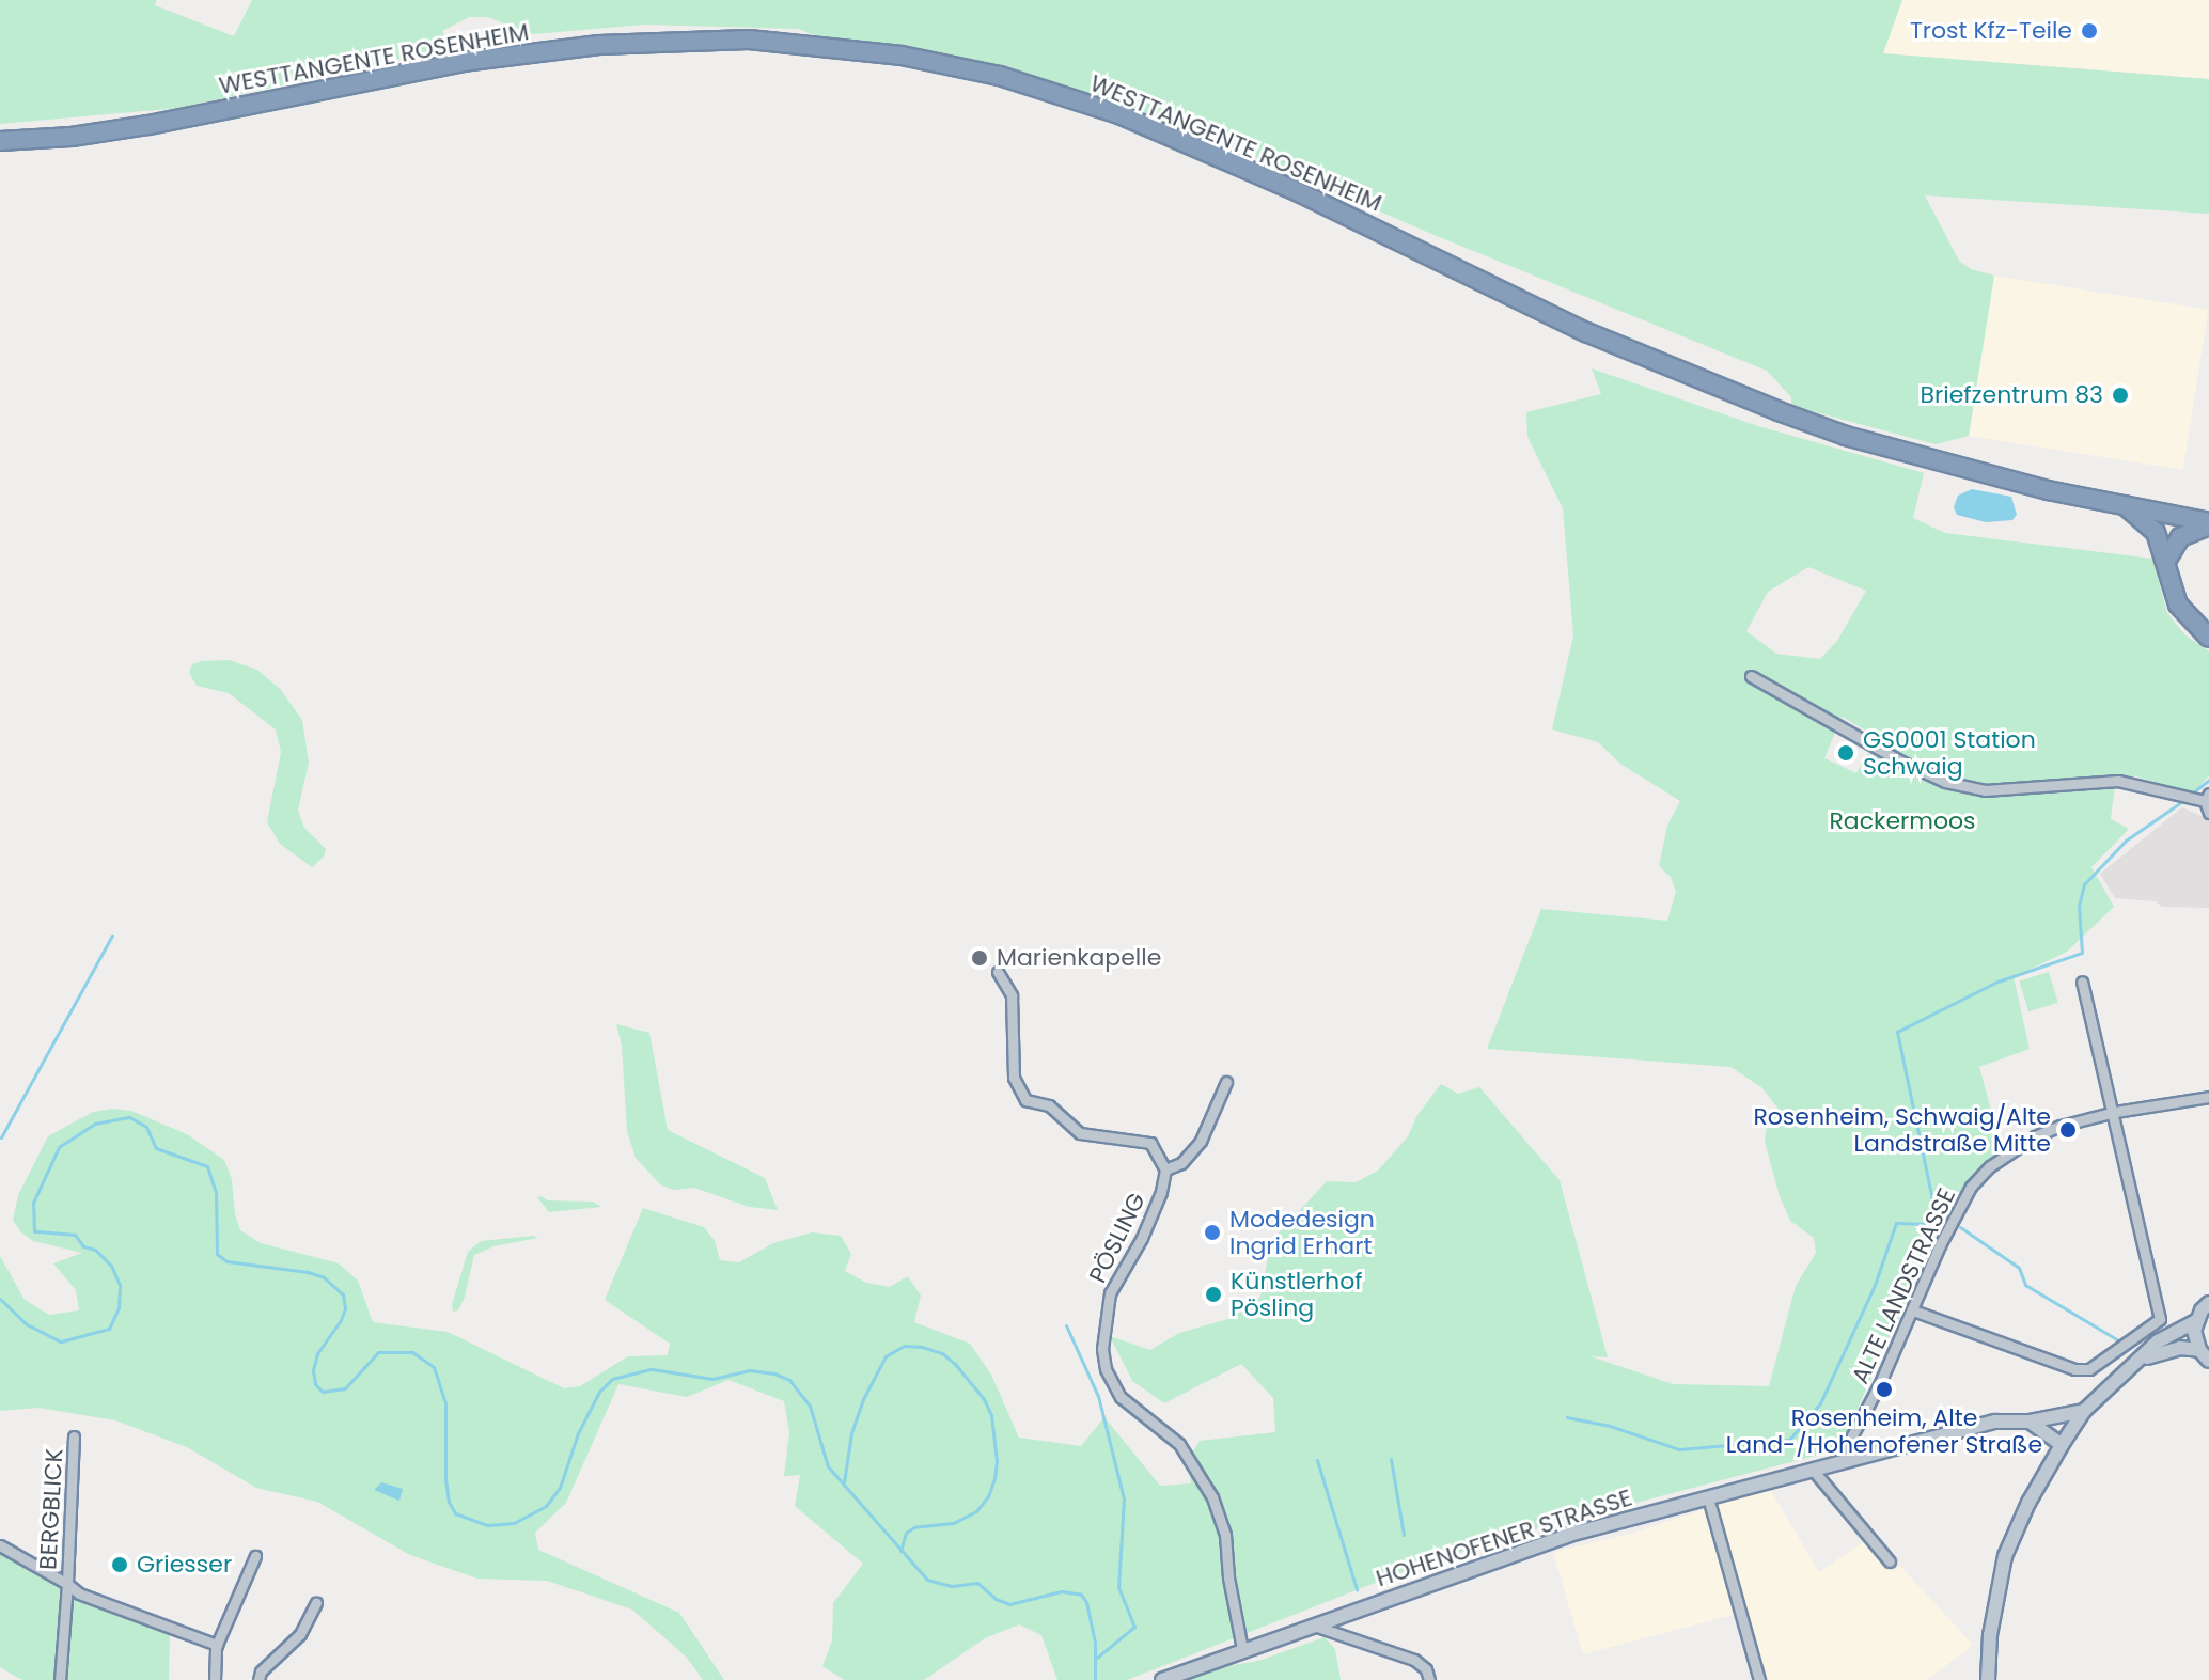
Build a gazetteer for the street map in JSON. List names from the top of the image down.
{
  "streets": {
    "highway": ["WESTTANGENTE ROSENHEIM"],
    "main road": ["HOHENOFENER STRASSE"],
    "street": ["PÖSLING", "ALTE LANDSTRASSE", "BERGBLICK"]
  },
  "crossings": [
    ["PÖSLING", "HOHENOFENER STRASSE"],
    ["ALTE LANDSTRASSE", "HOHENOFENER STRASSE"]
  ],
  "parks": ["Rackermoos"],
  "places": [
    "Trost Kfz-Teile",
    "Briefzentrum 83",
    "GS0001 Station Schwaig",
    "Marienkapelle",
    "Rosenheim, Schwaig/Alte Landstraße Mitte",
    "Modedesign Ingrid Erhart",
    "Künstlerhof Pösling",
    "Rosenheim, Alte Land-/Hohenofener Straße",
    "Griesser"
  ]
}
